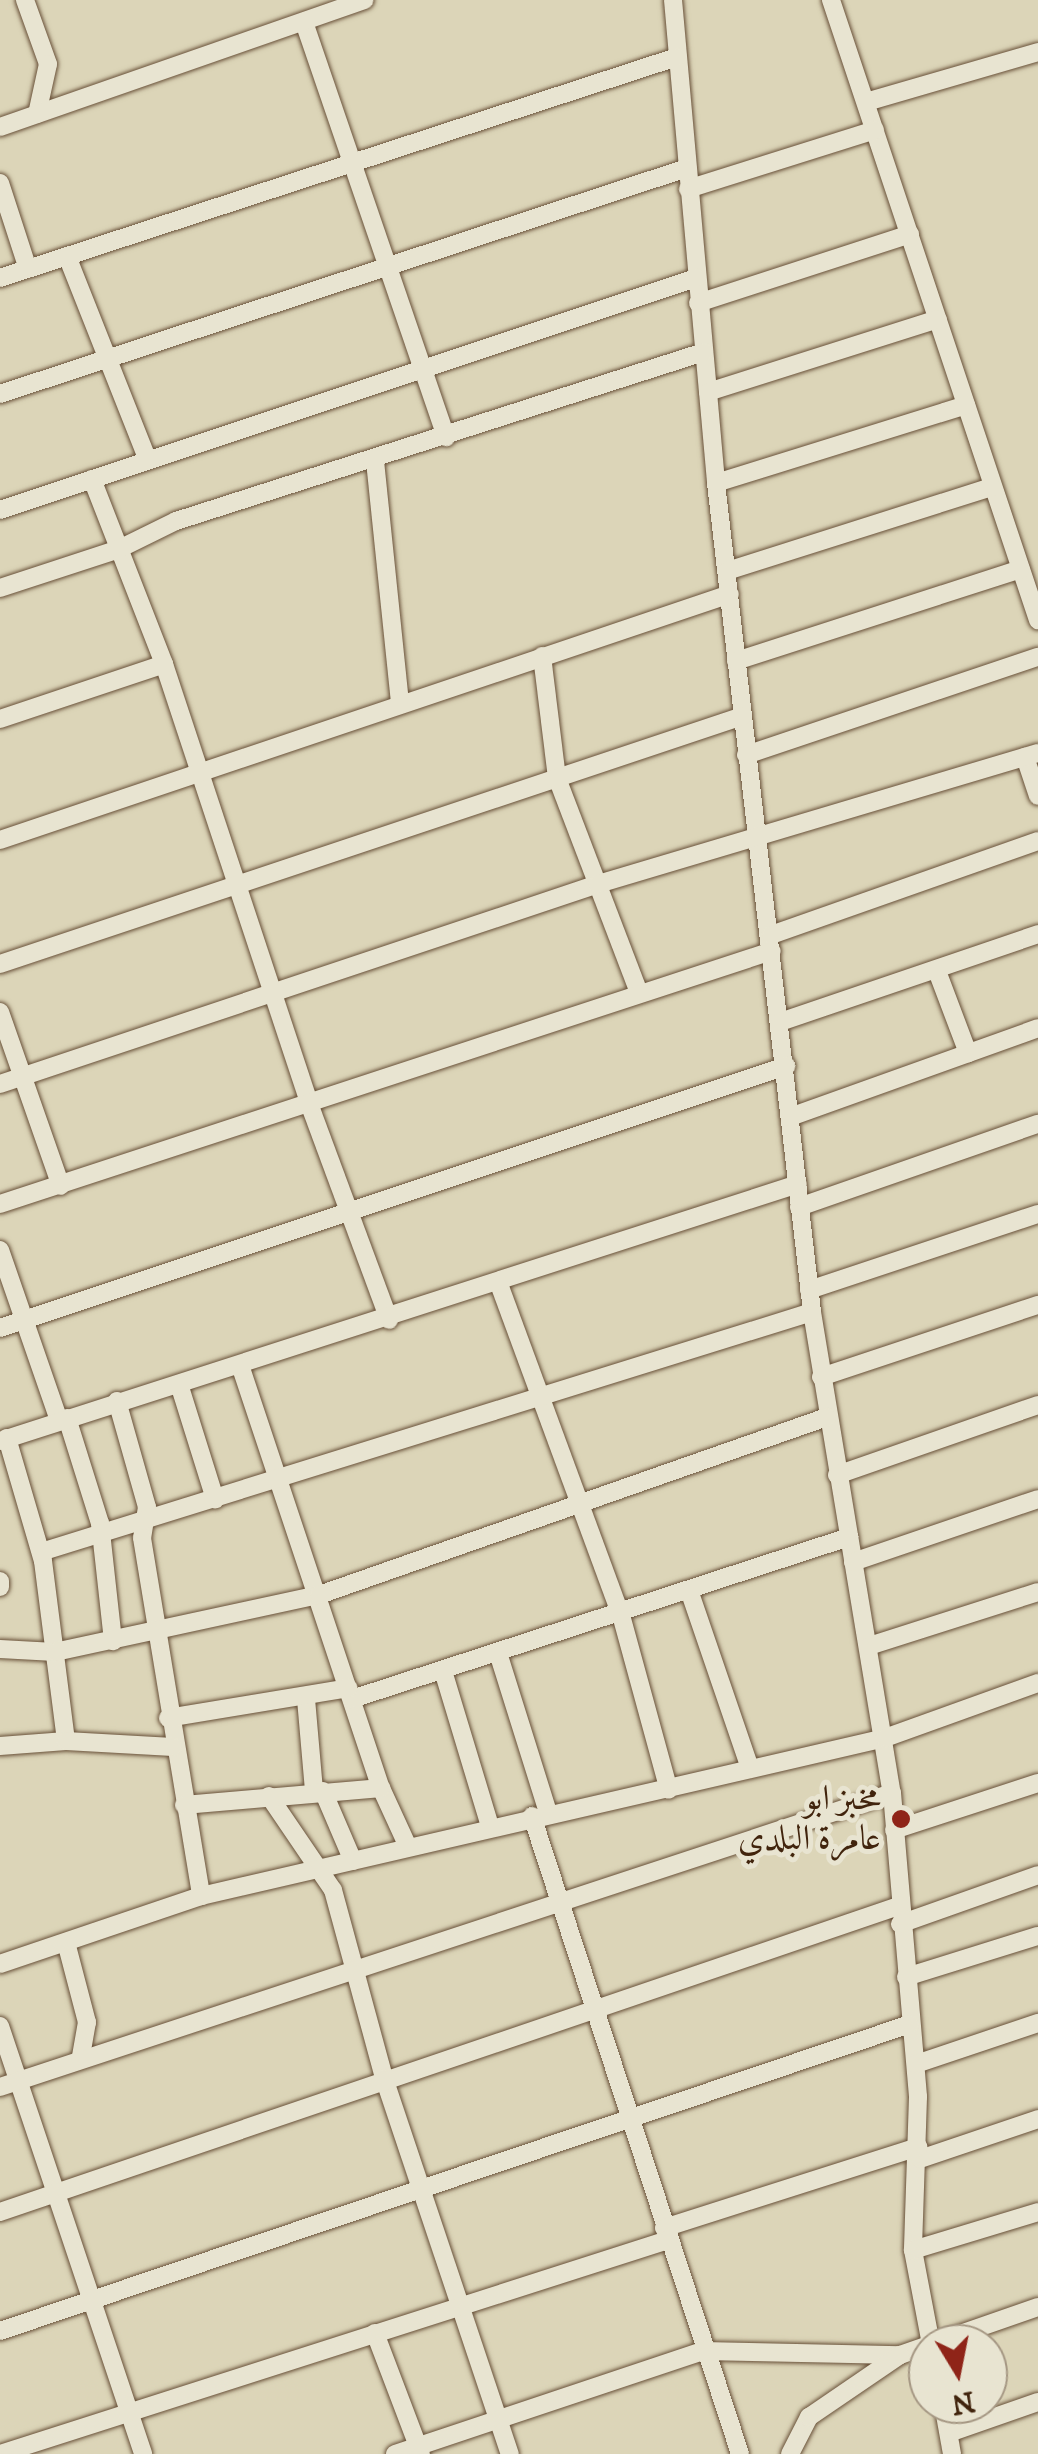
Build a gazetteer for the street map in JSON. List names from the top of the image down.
{
  "places": ["مخبز ابو عامرة البلدي"],
  "north": "bottom"
}
